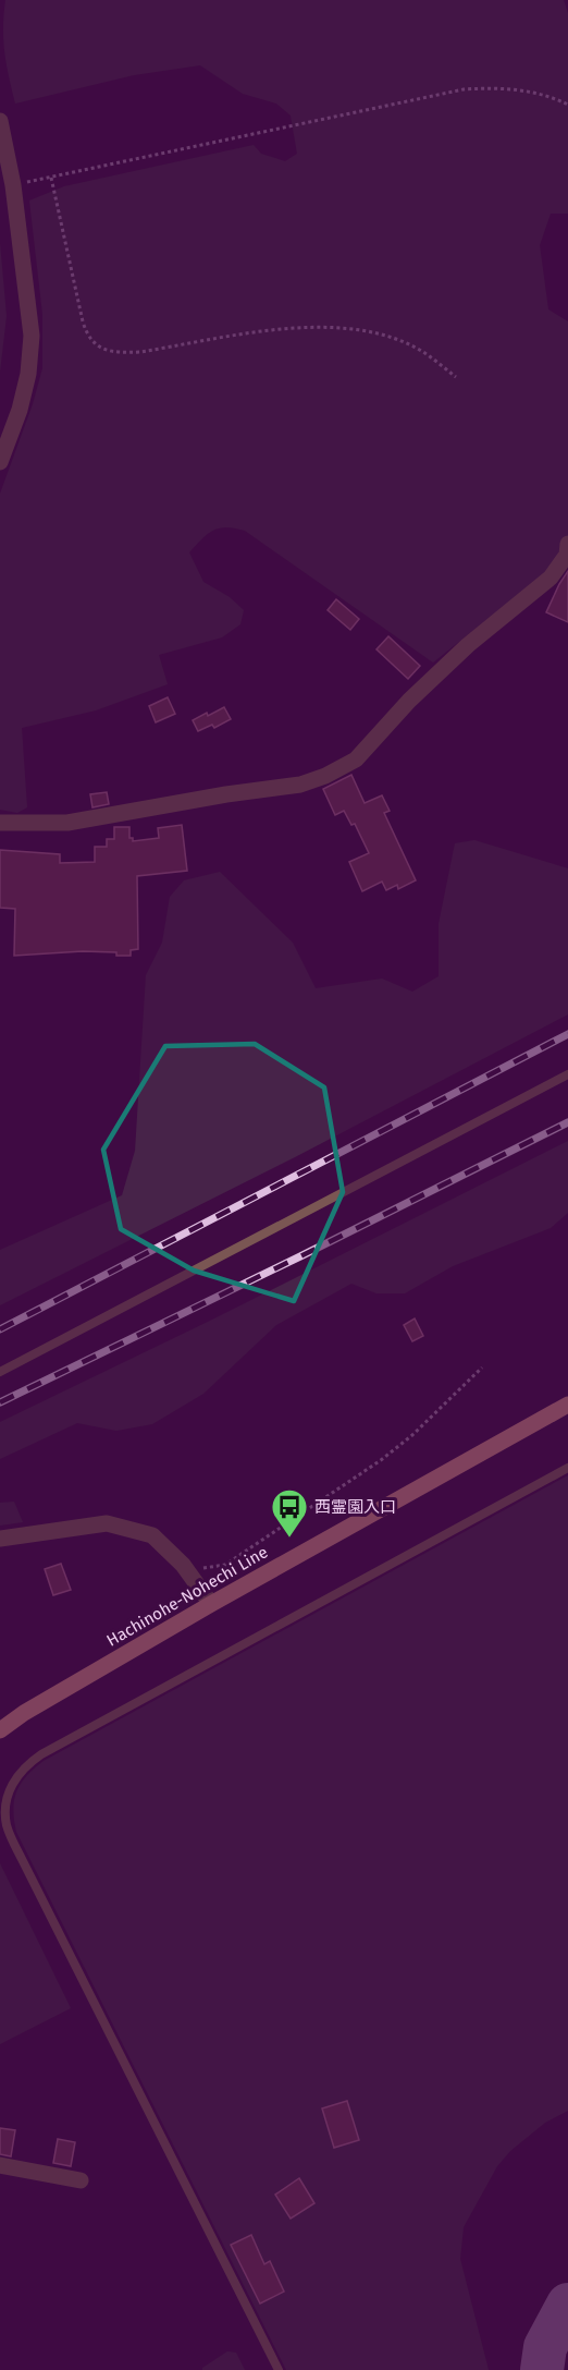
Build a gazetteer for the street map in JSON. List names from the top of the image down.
{
  "streets": {
    "main road": ["Hachinohe-Nohechi Line"]
  },
  "places": {
    "bus stop": ["西霊園入口"]
  }
}
